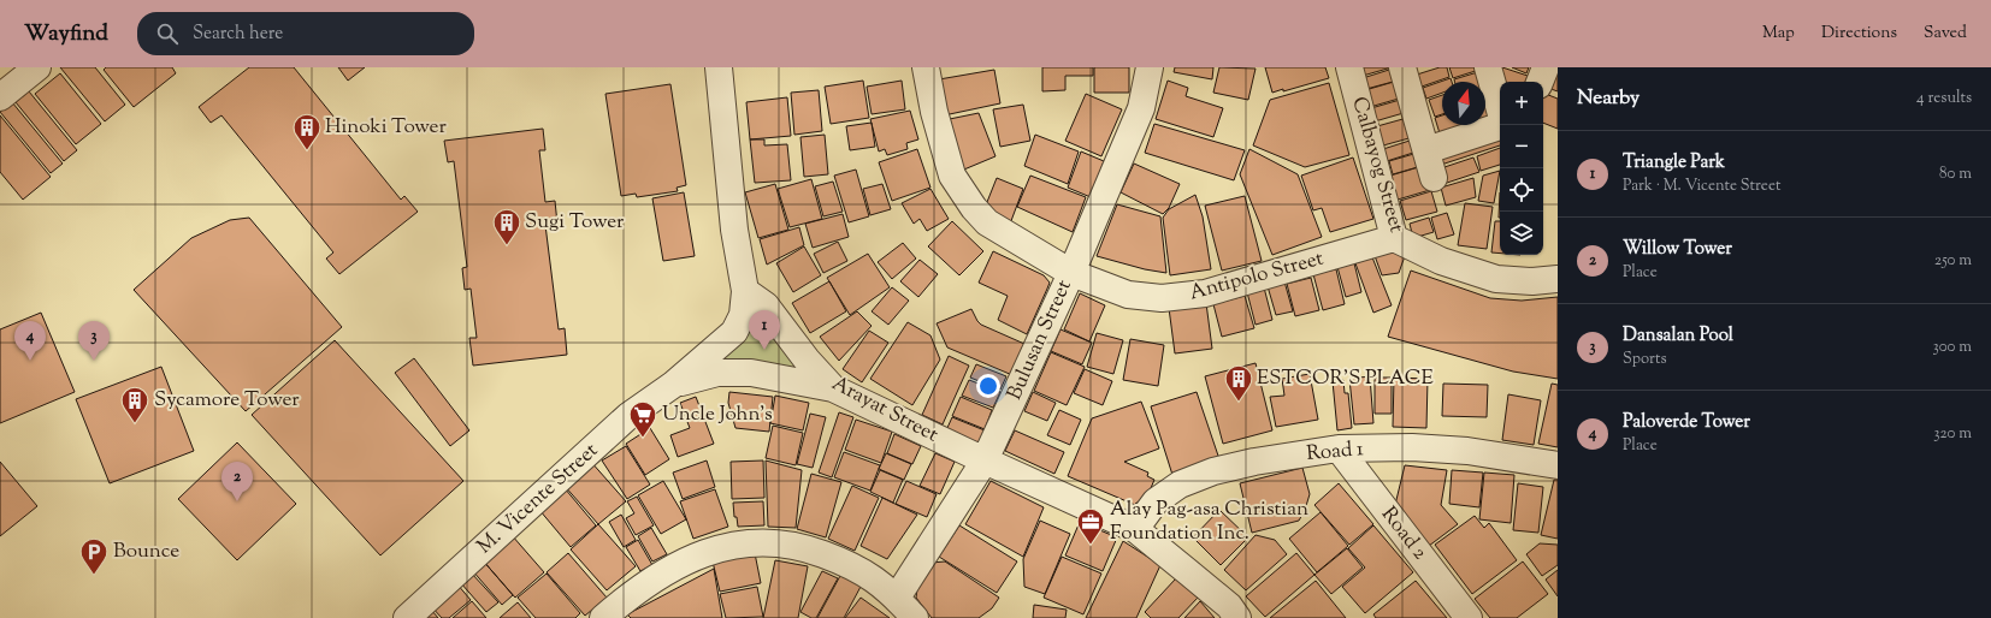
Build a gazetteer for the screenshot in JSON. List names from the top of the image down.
{
  "streets": {
    "street": [
      "Calbayog Street",
      "Antipolo Street",
      "Bulusan Street",
      "Arayat Street",
      "Road 1",
      "M. Vicente Street",
      "Road 2"
    ]
  },
  "crossings": [
    ["Calbayog Street", "Antipolo Street"],
    ["Antipolo Street", "Bulusan Street"],
    ["Bulusan Street", "Arayat Street"],
    ["Arayat Street", "Road 1"],
    ["Arayat Street", "M. Vicente Street"],
    ["Road 1", "Road 2"]
  ],
  "places": {
    "building": [
      "Hinoki Tower",
      "Sugi Tower",
      "ESTCOR'S PLACE",
      "Sycamore Tower"
    ],
    "supermarket": ["Uncle John's"],
    "office": ["Alay Pag-asa Christian Foundation Inc."],
    "parking": ["Bounce"]
  },
  "north": "top",
  "page": {
    "header": "Wayfind",
    "search": "Search here",
    "nav": ["Map", "Directions", "Saved"],
    "heading": ["Nearby", "4 results"],
    "map_buttons": ["+", "−"],
    "list": [
      {
        "mark": "1",
        "name": "Triangle Park",
        "note": "Park · M. Vicente Street",
        "value": "80 m"
      },
      {
        "mark": "2",
        "name": "Willow Tower",
        "note": "Place",
        "value": "250 m"
      },
      {
        "mark": "3",
        "name": "Dansalan Pool",
        "note": "Sports",
        "value": "300 m"
      },
      {
        "mark": "4",
        "name": "Paloverde Tower",
        "note": "Place",
        "value": "320 m"
      }
    ],
    "pins": [
      "1",
      "3",
      "4",
      "2"
    ]
  }
}
